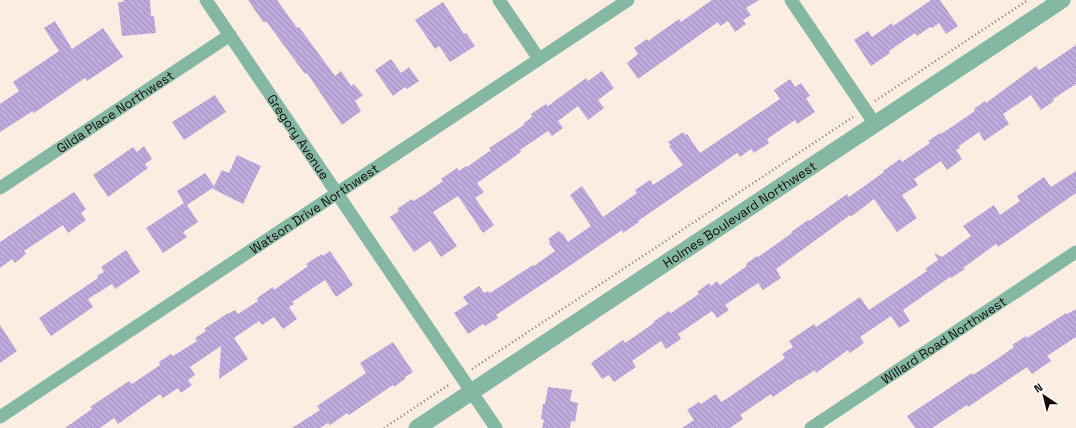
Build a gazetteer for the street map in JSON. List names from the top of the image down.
{
  "streets": {
    "street": [
      "Gilda Place Northwest",
      "Gregory Avenue",
      "Watson Drive Northwest",
      "Holmes Boulevard Northwest",
      "Willard Road Northwest"
    ]
  },
  "crossings": [
    ["Gilda Place Northwest", "Gregory Avenue"],
    ["Gregory Avenue", "Watson Drive Northwest"],
    ["Gregory Avenue", "Holmes Boulevard Northwest"]
  ],
  "north": "top left"
}
